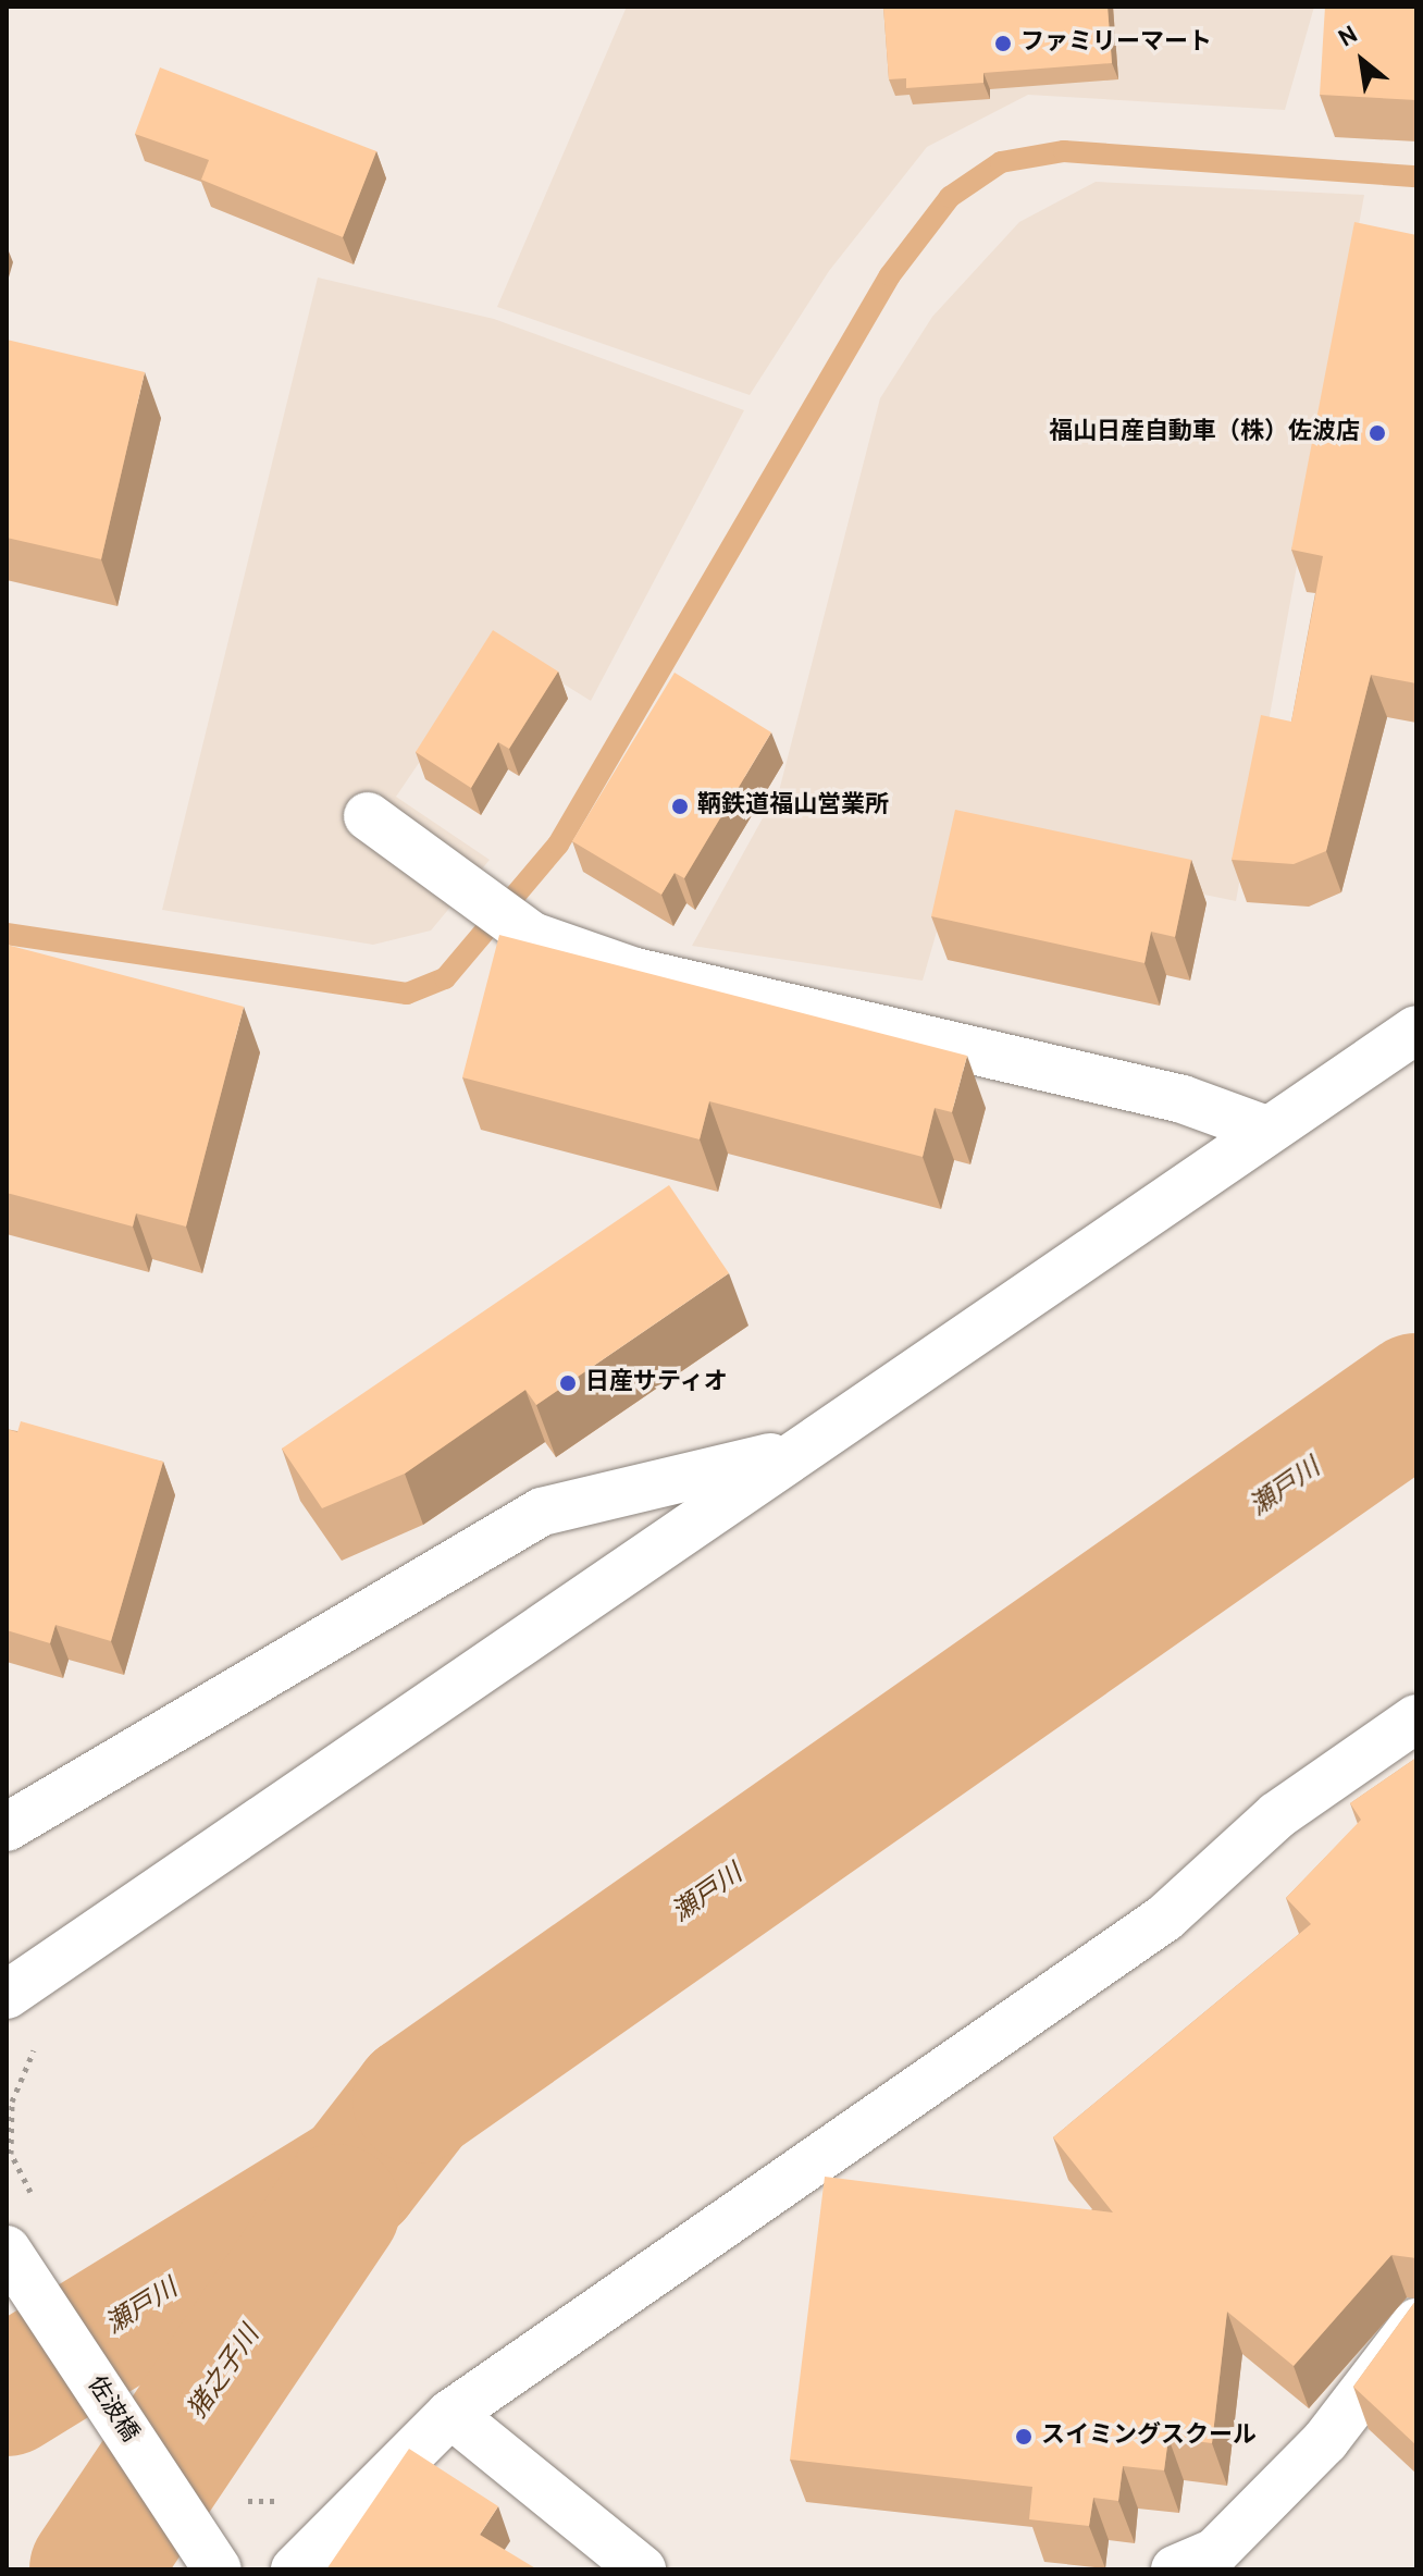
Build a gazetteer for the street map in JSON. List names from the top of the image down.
{
  "streets": {
    "street": ["佐波橋"]
  },
  "water": ["瀬戸川", "猪之子川"],
  "places": [
    "ファミリーマート",
    "福山日産自動車（株）佐波店",
    "鞆鉄道福山営業所",
    "日産サティオ",
    "スイミングスクール"
  ],
  "north": "top left"
}
